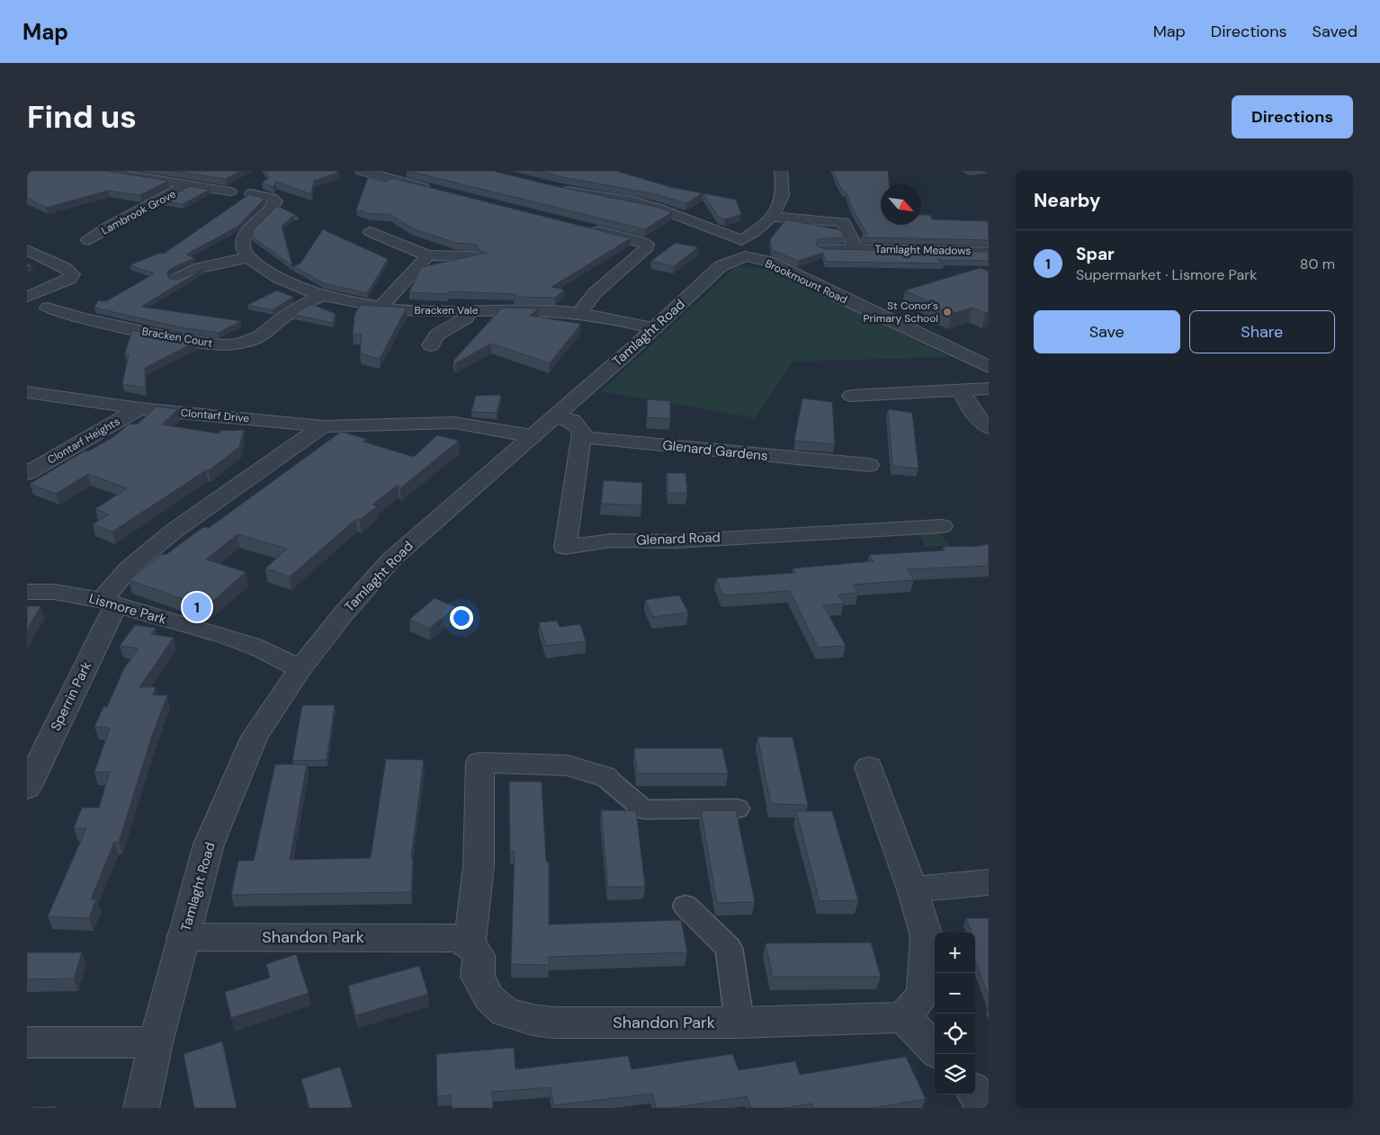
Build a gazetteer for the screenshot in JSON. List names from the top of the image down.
{
  "streets": {
    "street": [
      "Lambrook Grove",
      "Tamlaght Meadows",
      "Brookmount Road",
      "Bracken Vale",
      "Tamlaght Road",
      "Bracken Court",
      "Clontarf Drive",
      "Clontarf Heights",
      "Glenard Gardens",
      "Glenard Road",
      "Lismore Park",
      "Sperrin Park",
      "Shandon Park"
    ]
  },
  "crossings": [
    ["Tamlaght Meadows", "Tamlaght Road"],
    ["Brookmount Road", "Tamlaght Road"],
    ["Bracken Vale", "Tamlaght Road"],
    ["Bracken Vale", "Bracken Court"],
    ["Tamlaght Road", "Clontarf Drive"],
    ["Tamlaght Road", "Lismore Park"],
    ["Tamlaght Road", "Shandon Park"],
    ["Clontarf Drive", "Clontarf Heights"],
    ["Glenard Gardens", "Glenard Road"],
    ["Lismore Park", "Sperrin Park"]
  ],
  "places": ["St Conor's Primary School"],
  "north": "bottom right",
  "page": {
    "header": "Map",
    "nav": ["Map", "Directions", "Saved"],
    "buttons": [
      "Directions",
      ["Save", "Share"]
    ],
    "title": "Find us",
    "heading": "Nearby",
    "list": [
      {
        "mark": "1",
        "name": "Spar",
        "note": "Supermarket · Lismore Park",
        "value": "80 m"
      }
    ],
    "pins": "1",
    "map_buttons": ["+", "−"]
  }
}
